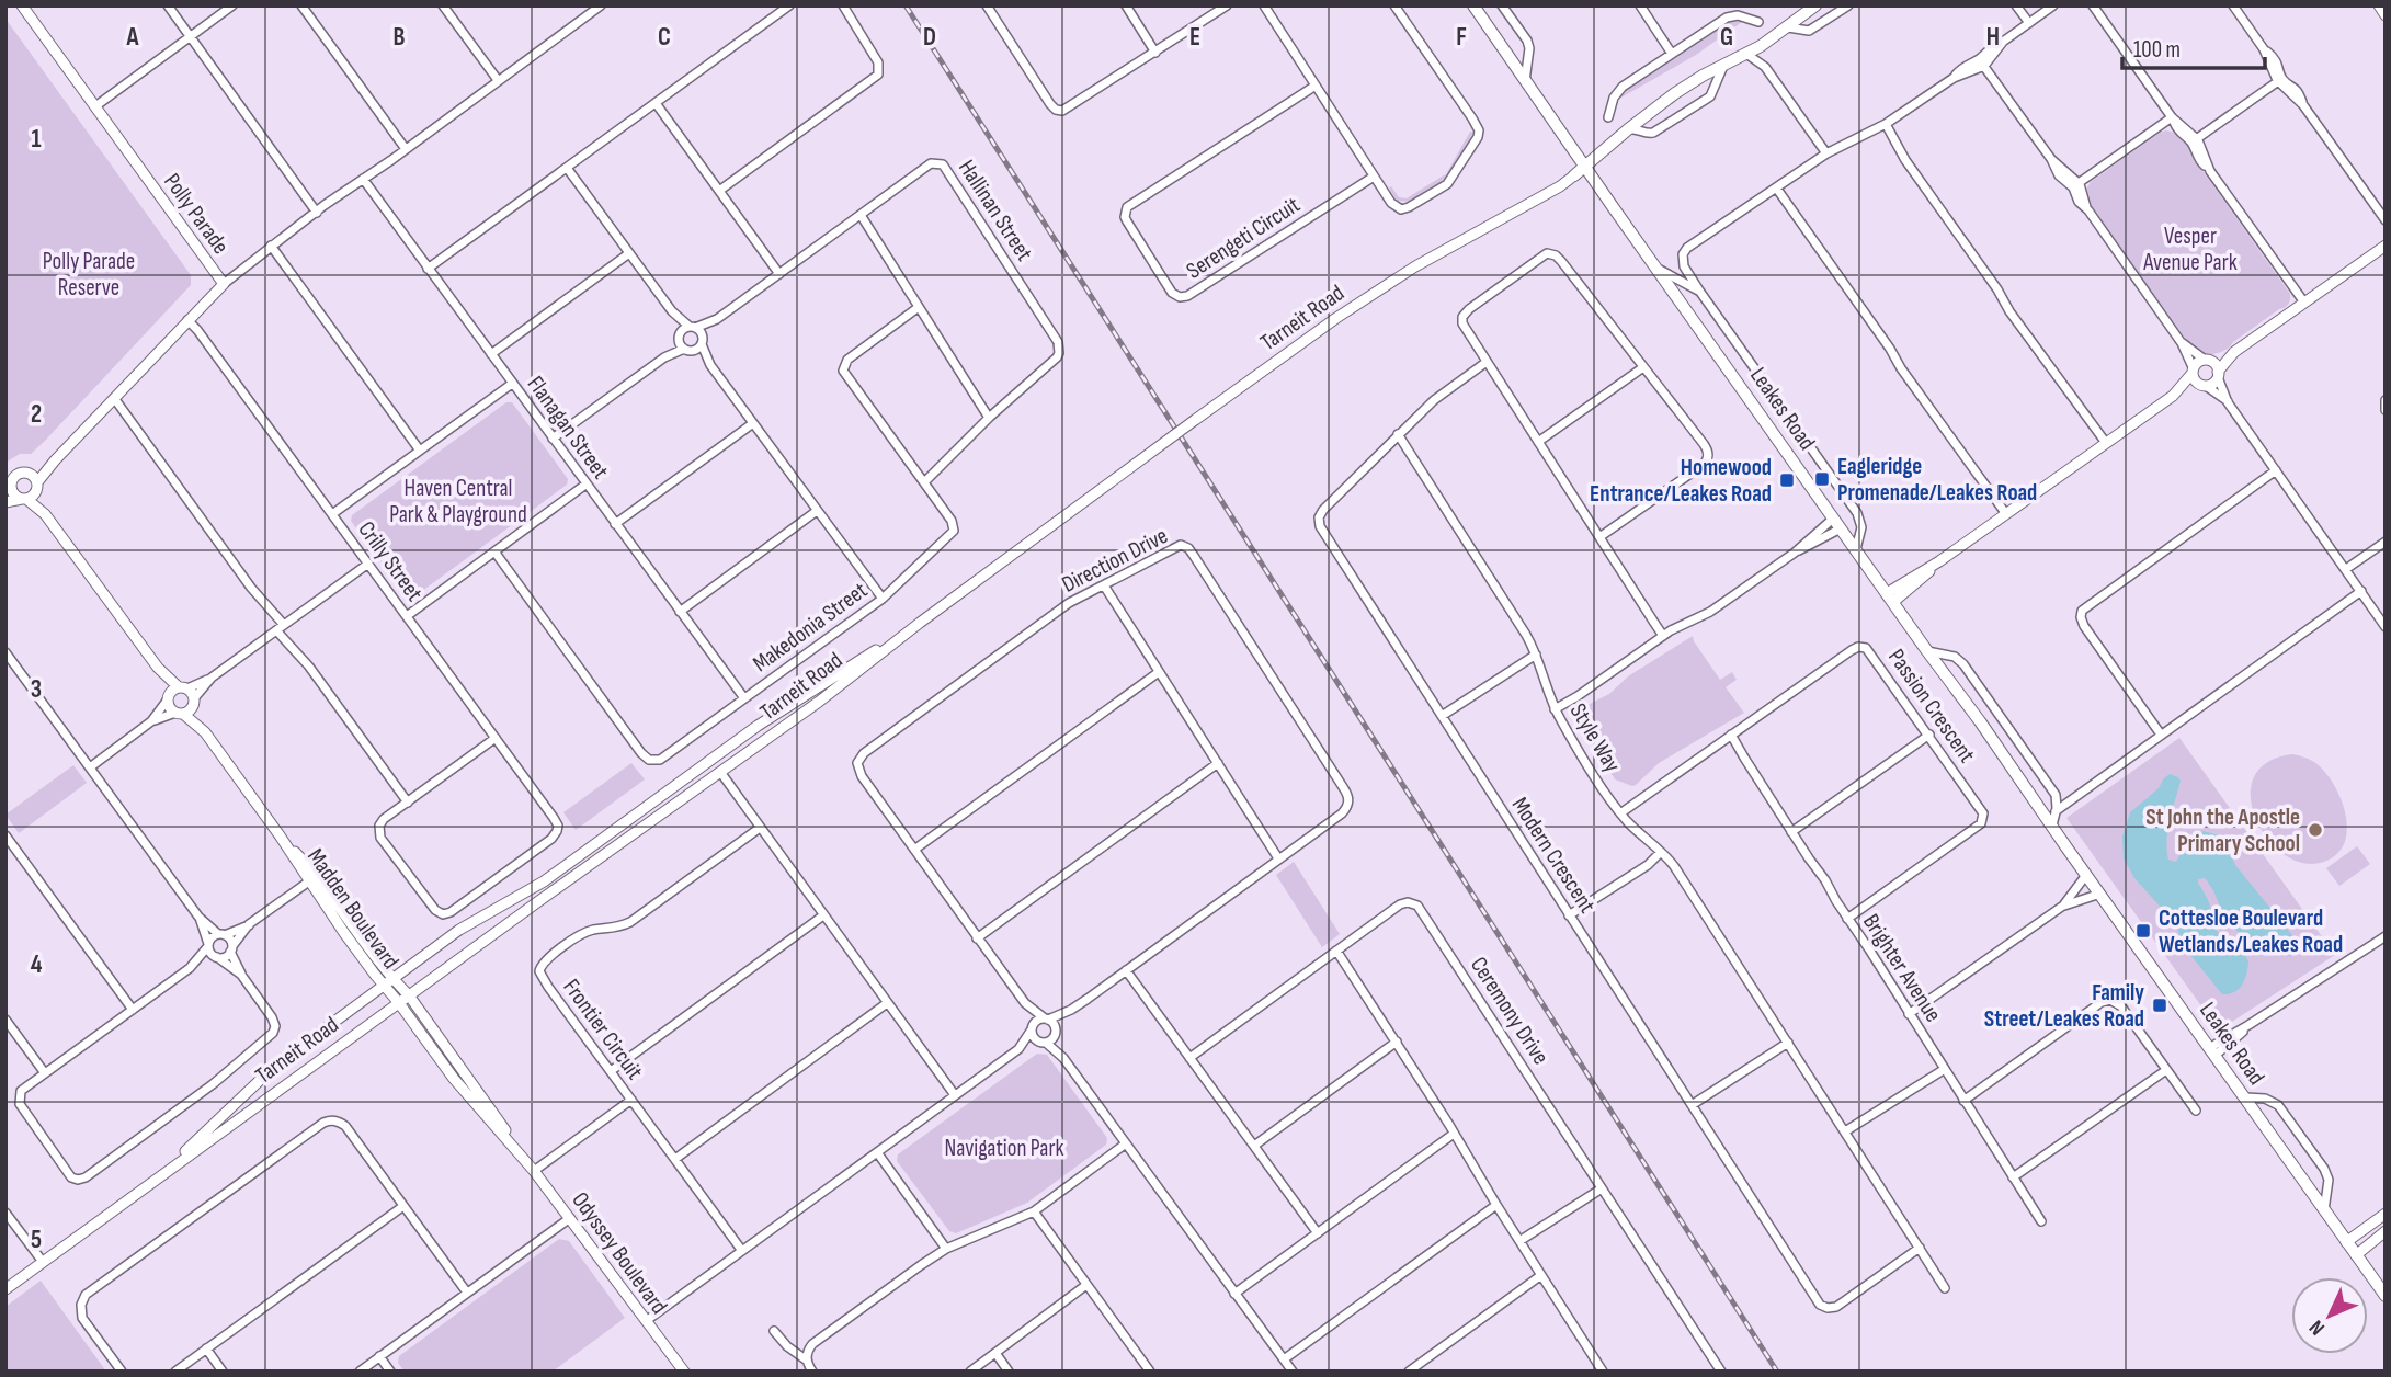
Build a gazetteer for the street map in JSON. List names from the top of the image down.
{
  "streets": {
    "main road": ["Tarneit Road", "Leakes Road"],
    "street": [
      "Hallinan Street",
      "Polly Parade",
      "Serengeti Circuit",
      "Flanagan Street",
      "Direction Drive",
      "Crilly Street",
      "Makedonia Street",
      "Passion Crescent",
      "Style Way",
      "Modern Crescent",
      "Madden Boulevard",
      "Brighter Avenue",
      "Ceremony Drive",
      "Frontier Circuit",
      "Odyssey Boulevard"
    ]
  },
  "crossings": [
    ["Hallinan Street", "Makedonia Street"],
    ["Polly Parade", "Crilly Street"],
    ["Tarneit Road", "Leakes Road"],
    ["Tarneit Road", "Madden Boulevard"],
    ["Tarneit Road", "Odyssey Boulevard"],
    ["Flanagan Street", "Makedonia Street"],
    ["Passion Crescent", "Style Way"],
    ["Passion Crescent", "Brighter Avenue"],
    ["Style Way", "Modern Crescent"],
    ["Madden Boulevard", "Odyssey Boulevard"]
  ],
  "parks": [
    "Vesper Avenue Park",
    "Polly Parade Reserve",
    "Haven Central Park & Playground",
    "Navigation Park"
  ],
  "places": {
    "transit": [
      "Eagleridge Promenade/Leakes Road",
      "Homewood Entrance/Leakes Road",
      "Cottesloe Boulevard Wetlands/Leakes Road",
      "Family Street/Leakes Road"
    ],
    "other": ["St John the Apostle Primary School"]
  },
  "scale_bar": "100 m",
  "north": "bottom left",
  "grid": {
    "columns": [
      "A",
      "B",
      "C",
      "D",
      "E",
      "F",
      "G",
      "H"
    ],
    "rows": [
      "1",
      "2",
      "3",
      "4",
      "5"
    ]
  }
}
